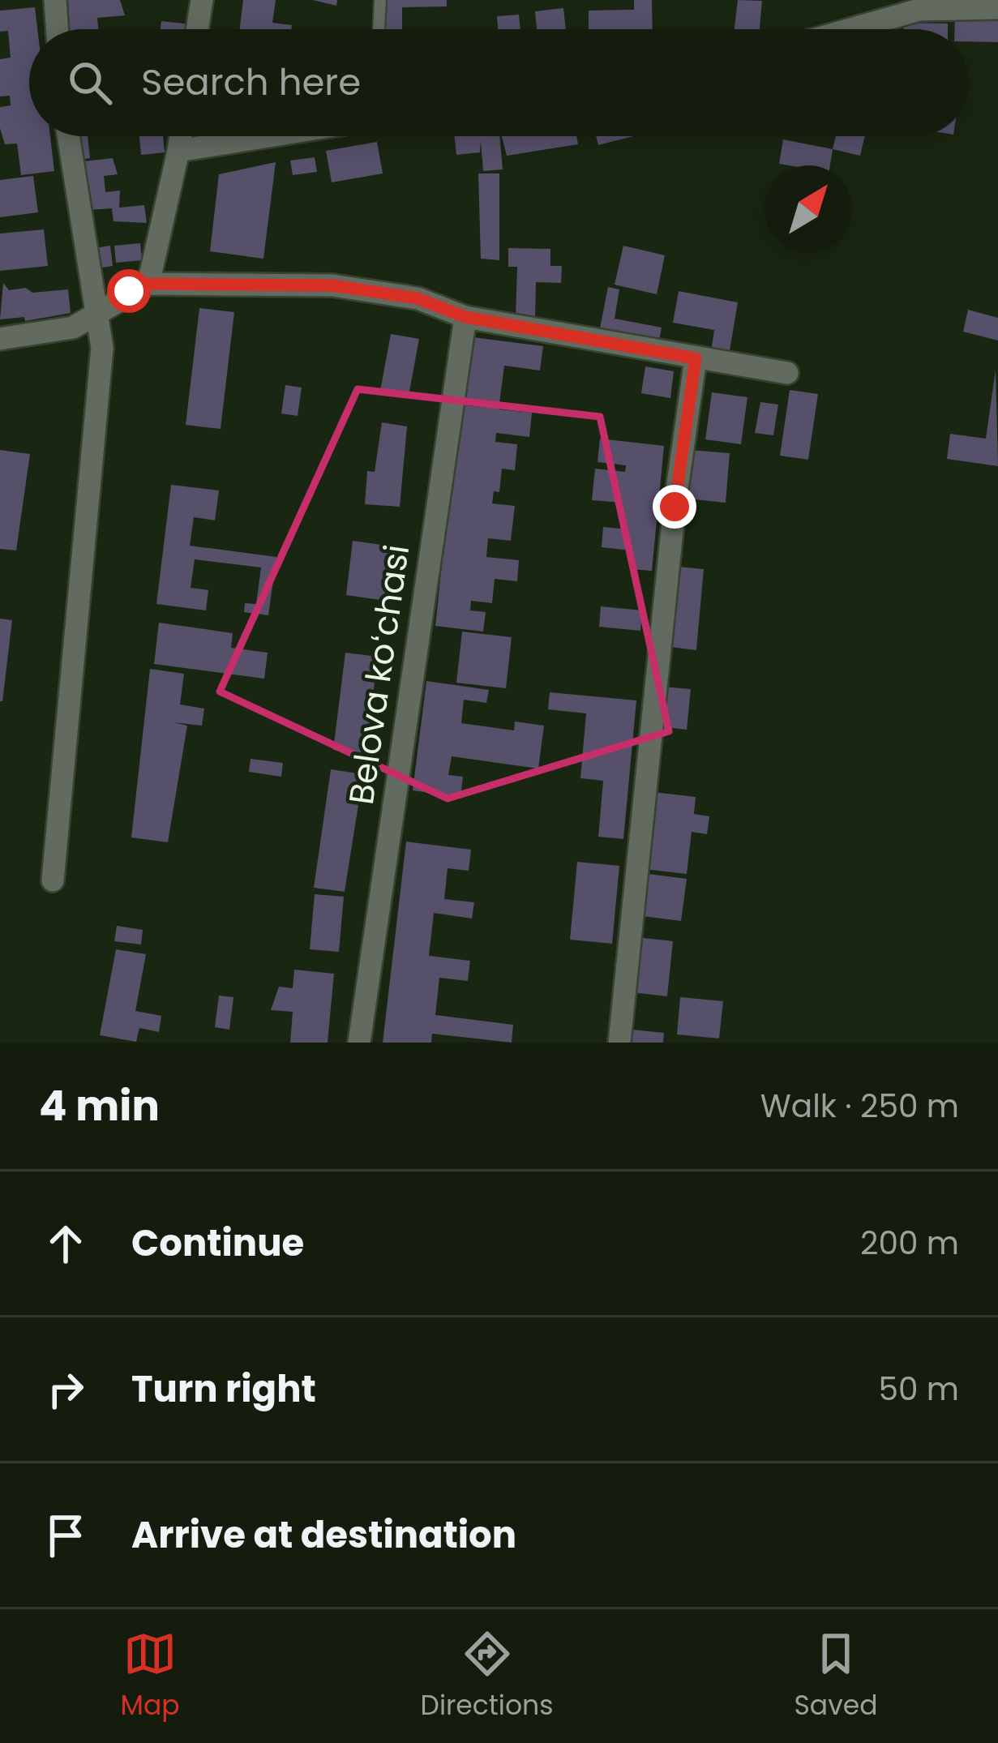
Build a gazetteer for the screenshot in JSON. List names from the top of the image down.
{
  "streets": {
    "street": ["Belova koʻchasi"]
  },
  "north": "top right",
  "page": {
    "search": "Search here",
    "heading": ["4 min", "Walk · 250 m"],
    "list": [
      ["Continue", "200 m"],
      ["Turn right", "50 m"],
      "Arrive at destination"
    ],
    "nav": ["Map", "Directions", "Saved"]
  }
}
